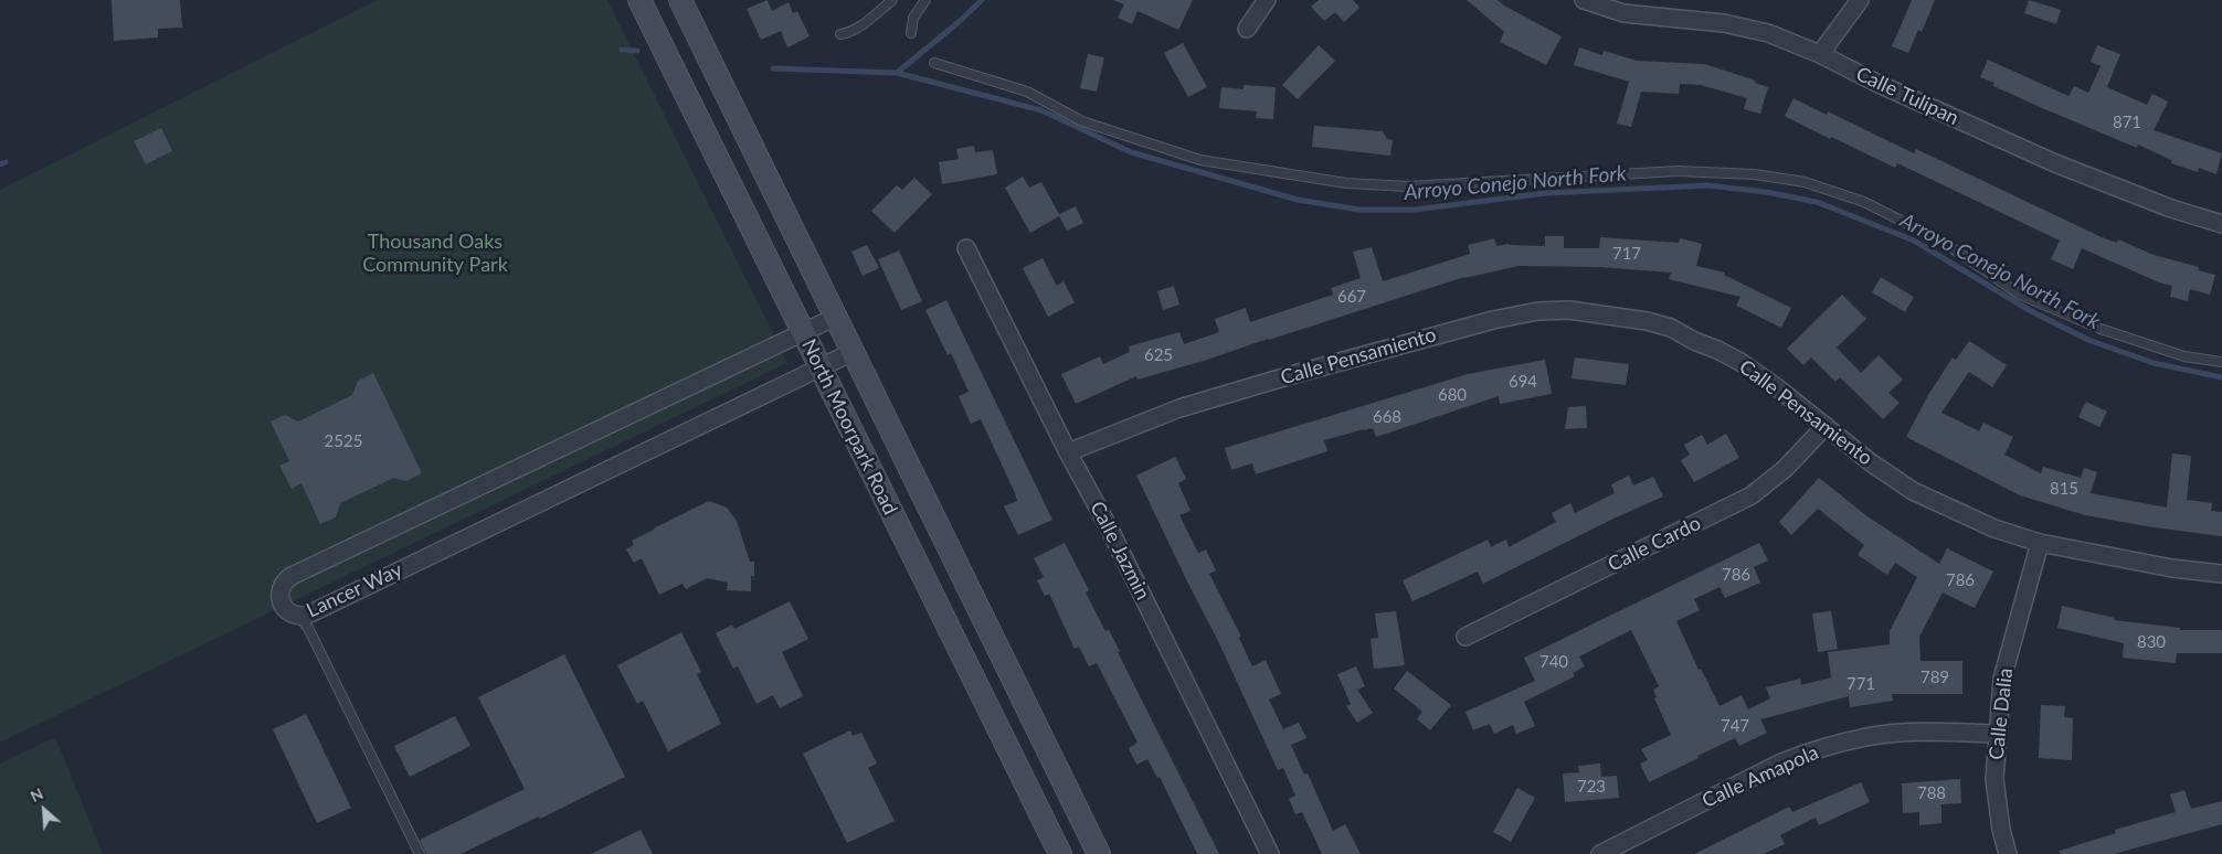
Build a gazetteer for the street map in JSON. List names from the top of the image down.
{
  "streets": {
    "main road": ["North Moorpark Road"],
    "street": [
      "Calle Tulipan",
      "Calle Pensamiento",
      "Calle Cardo",
      "Calle Jazmin",
      "Lancer Way",
      "Calle Dalia",
      "Calle Amapola"
    ]
  },
  "crossings": [
    ["Calle Pensamiento", "Calle Cardo"],
    ["Calle Pensamiento", "Calle Jazmin"],
    ["Calle Pensamiento", "Calle Dalia"],
    ["North Moorpark Road", "Lancer Way"],
    ["Calle Dalia", "Calle Amapola"]
  ],
  "water": ["Arroyo Conejo North Fork"],
  "parks": ["Thousand Oaks Community Park"],
  "house_numbers": [
    "871",
    "717",
    "667",
    "625",
    "694",
    "680",
    "668",
    "2525",
    "815",
    "786",
    "786",
    "830",
    "740",
    "789",
    "771",
    "747",
    "723",
    "788"
  ],
  "north": "top left"
}
